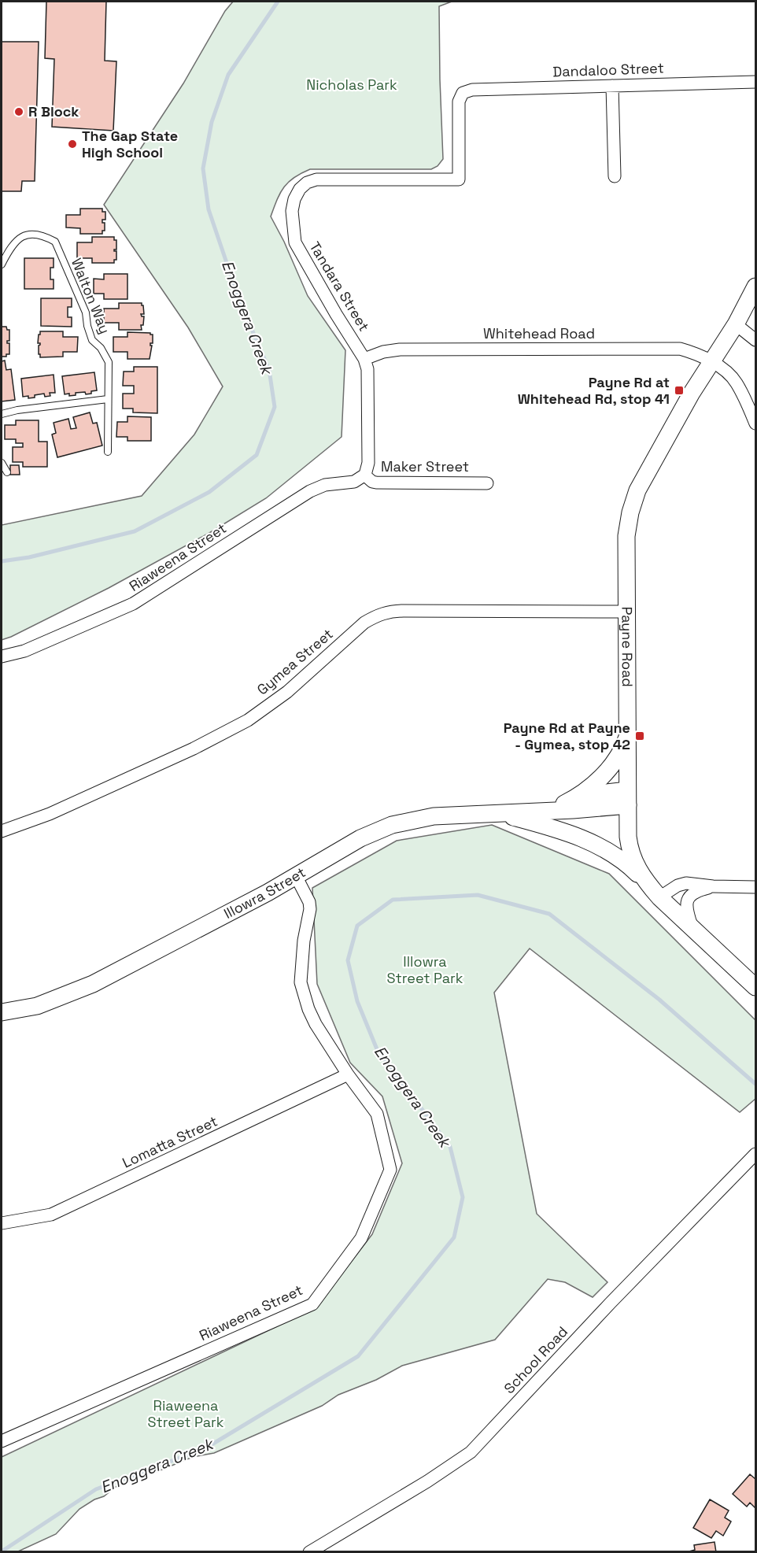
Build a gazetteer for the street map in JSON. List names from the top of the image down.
{
  "streets": {
    "street": [
      "Dandaloo Street",
      "Tandara Street",
      "Whitehead Road",
      "Maker Street",
      "Riaweena Street",
      "Payne Road",
      "Gymea Street",
      "Illowra Street",
      "Lomatta Street",
      "School Road"
    ],
    "lane": ["Walton Way"]
  },
  "crossings": [
    ["Dandaloo Street", "Tandara Street"],
    ["Tandara Street", "Whitehead Road"],
    ["Tandara Street", "Maker Street"],
    ["Tandara Street", "Riaweena Street"],
    ["Whitehead Road", "Payne Road"],
    ["Maker Street", "Riaweena Street"],
    ["Riaweena Street", "Illowra Street"],
    ["Riaweena Street", "Lomatta Street"],
    ["Payne Road", "Gymea Street"],
    ["Payne Road", "Illowra Street"]
  ],
  "water": ["Enoggera Creek"],
  "parks": ["Nicholas Park", "Illowra Street Park", "Riaweena Street Park"],
  "places": {
    "other": ["R Block", "The Gap State High School"],
    "transit": ["Payne Rd at Whitehead Rd, stop 41", "Payne Rd at Payne - Gymea, stop 42"]
  }
}
